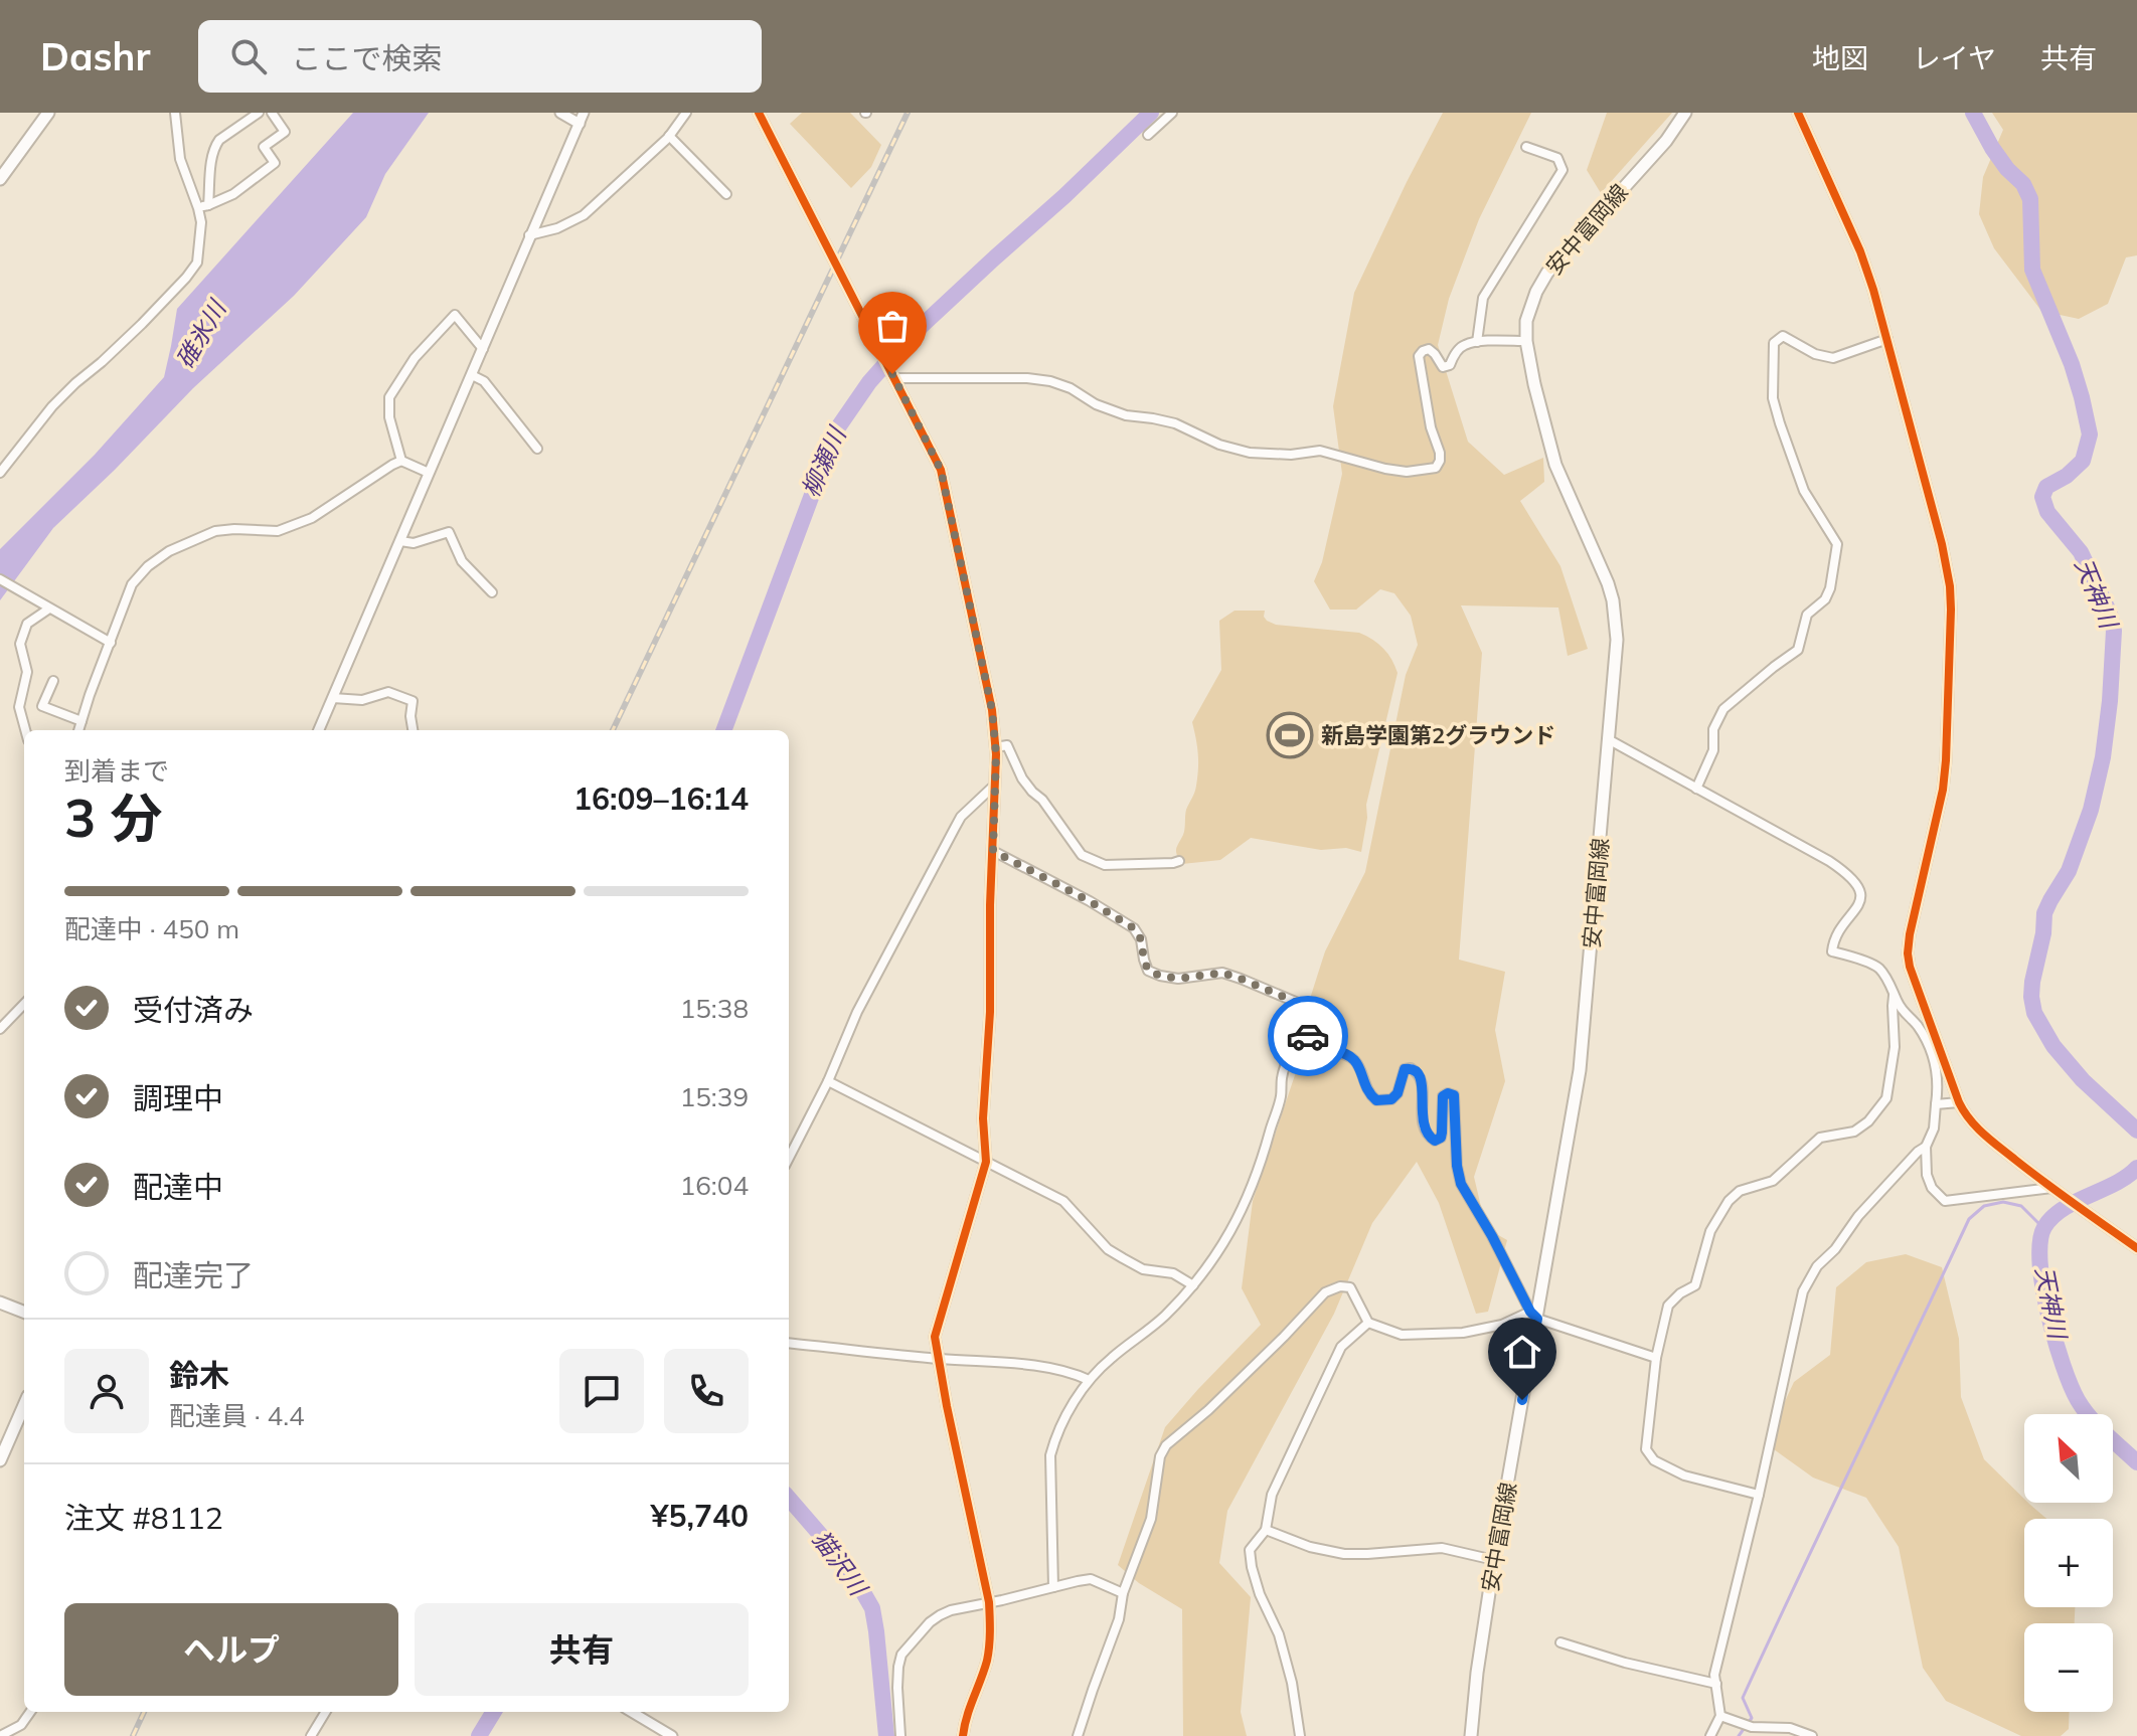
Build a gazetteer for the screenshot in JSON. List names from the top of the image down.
{
  "streets": {
    "main road": ["安中富岡線"]
  },
  "water": [
    "碓氷川",
    "柳瀬川",
    "天神川",
    "猫沢川"
  ],
  "places": {
    "sports": ["新島学園第2グラウンド"]
  },
  "north": "top left",
  "page": {
    "header": "Dashr",
    "search": "ここで検索",
    "nav": ["地図", "レイヤ", "共有"],
    "heading": ["3 分", "到着まで", "16:09–16:14"],
    "panel": [
      "鈴木",
      "配達員 · 4.4",
      "注文 #8112",
      "¥5,740"
    ],
    "bar": "配達中 · 450 m",
    "list": [
      ["受付済み", "15:38"],
      ["調理中", "15:39"],
      ["配達中", "16:04"],
      "配達完了"
    ],
    "map_buttons": ["+", "−"],
    "buttons": ["ヘルプ", "共有"]
  }
}
